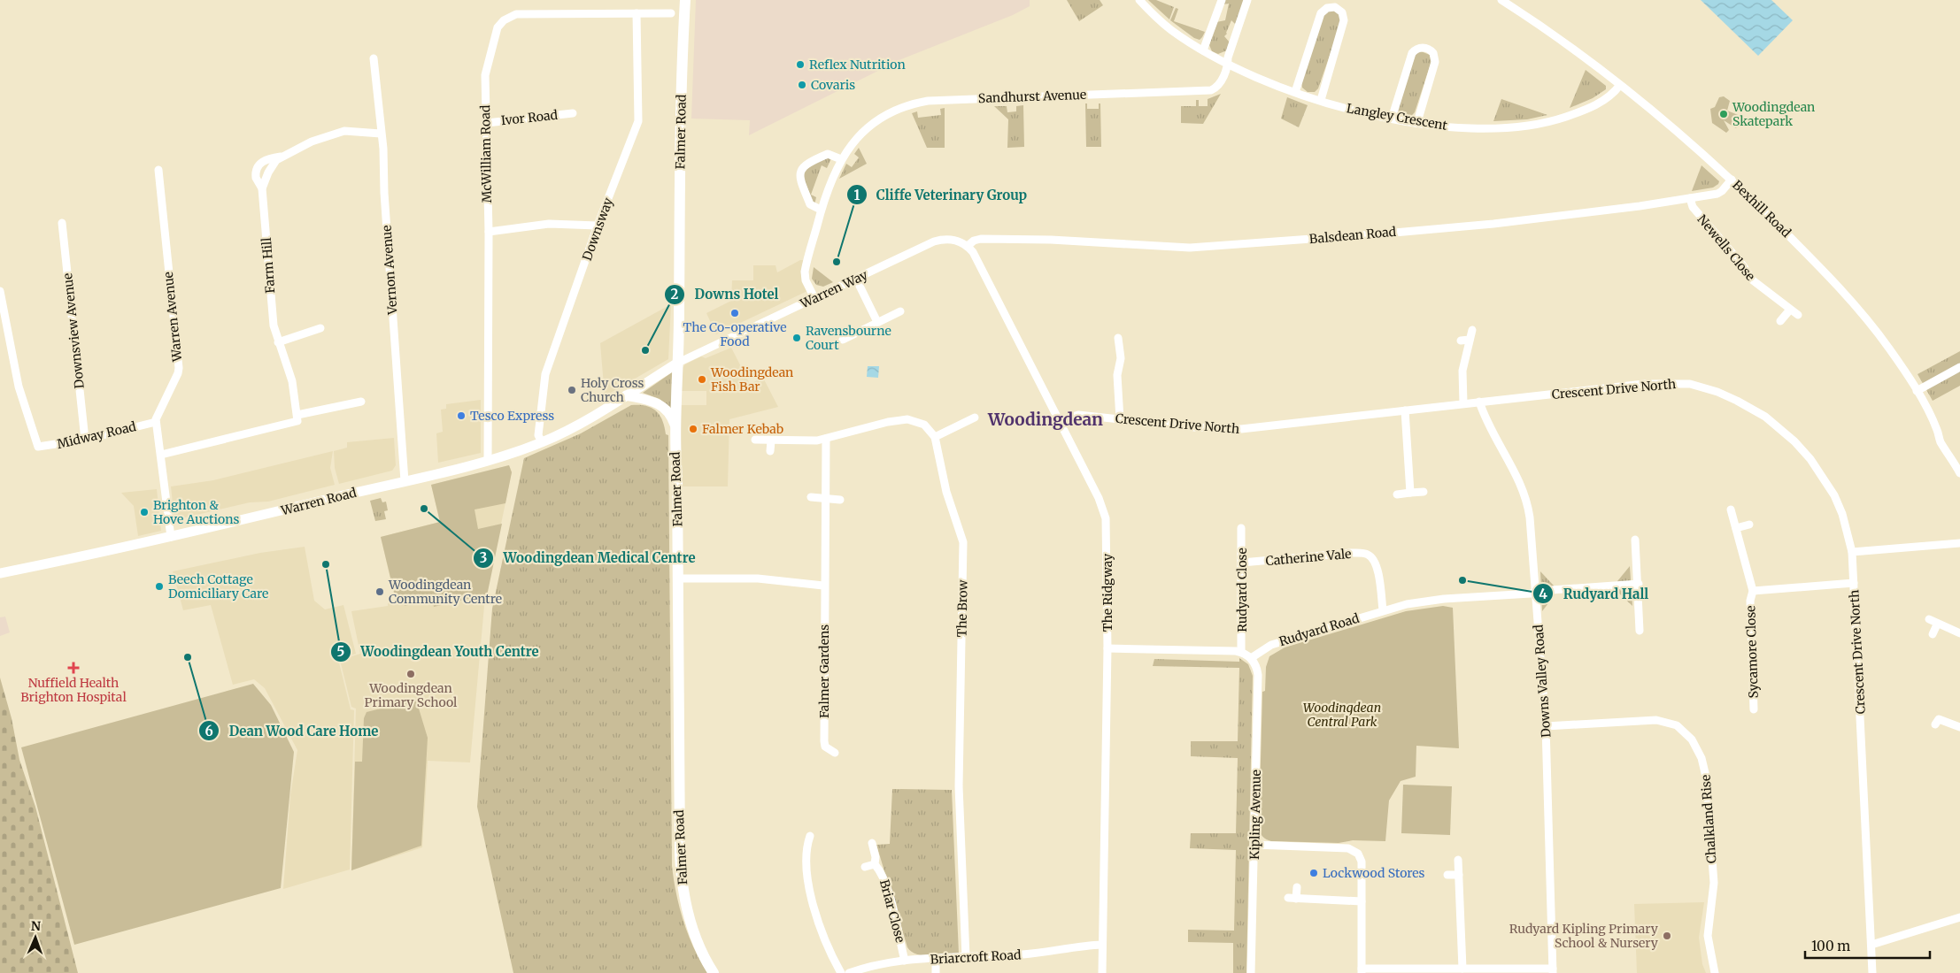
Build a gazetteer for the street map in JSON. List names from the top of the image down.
{
  "streets": {
    "main road": ["Falmer Road"],
    "street": [
      "Sandhurst Avenue",
      "Langley Crescent",
      "Ivor Road",
      "McWilliam Road",
      "Bexhill Road",
      "Downsway",
      "Balsdean Road",
      "Newells Close",
      "Farm Hill",
      "Vernon Avenue",
      "Warren Way",
      "Warren Avenue",
      "Downsview Avenue",
      "Crescent Drive North",
      "Midway Road",
      "Warren Road",
      "Catherine Vale",
      "Rudyard Close",
      "The Ridgway",
      "The Brow",
      "Rudyard Road",
      "Sycamore Close",
      "Falmer Gardens",
      "Downs Valley Road",
      "Kipling Avenue",
      "Chalkland Rise",
      "Briar Close",
      "Briarcroft Road"
    ]
  },
  "crossings": [
    ["Sandhurst Avenue", "Langley Crescent"],
    ["Sandhurst Avenue", "Warren Way"],
    ["Langley Crescent", "Bexhill Road"],
    ["Ivor Road", "McWilliam Road"],
    ["Falmer Road", "Warren Way"],
    ["Falmer Road", "Warren Road"],
    ["McWilliam Road", "Downsway"],
    ["McWilliam Road", "Warren Road"],
    ["Bexhill Road", "Balsdean Road"],
    ["Downsway", "Warren Road"],
    ["Balsdean Road", "Newells Close"],
    ["Balsdean Road", "Warren Way"],
    ["Balsdean Road", "The Ridgway"],
    ["Farm Hill", "Vernon Avenue"],
    ["Vernon Avenue", "Warren Road"],
    ["Warren Way", "Warren Road"],
    ["Warren Way", "The Ridgway"],
    ["Warren Avenue", "Midway Road"],
    ["Warren Avenue", "Warren Road"],
    ["Downsview Avenue", "Midway Road"],
    ["Crescent Drive North", "The Ridgway"],
    ["Crescent Drive North", "Sycamore Close"],
    ["Crescent Drive North", "Downs Valley Road"],
    ["Catherine Vale", "Rudyard Close"],
    ["Catherine Vale", "Rudyard Road"],
    ["The Ridgway", "Briarcroft Road"],
    ["The Brow", "Briarcroft Road"],
    ["Rudyard Road", "Downs Valley Road"],
    ["Rudyard Road", "Kipling Avenue"],
    ["Downs Valley Road", "Chalkland Rise"],
    ["Briar Close", "Briarcroft Road"]
  ],
  "districts": ["Woodingdean"],
  "parks": ["Woodingdean Central Park"],
  "places": {
    "other": [
      "Reflex Nutrition",
      "Covaris",
      "Woodingdean Skatepark",
      "Cliffe Veterinary Group",
      "The Co-operative Food",
      "Ravensbourne Court",
      "Downs Hotel",
      "Woodingdean Fish Bar",
      "Holy Cross Church",
      "Tesco Express",
      "Falmer Kebab",
      "Woodingdean Medical Centre",
      "Brighton & Hove Auctions",
      "Woodingdean Youth Centre",
      "Rudyard Hall",
      "Beech Cottage Domiciliary Care",
      "Woodingdean Community Centre",
      "Dean Wood Care Home",
      "Woodingdean Primary School",
      "Lockwood Stores",
      "Rudyard Kipling Primary School & Nursery"
    ],
    "health": ["Nuffield Health Brighton Hospital"]
  },
  "scale_bar": "100 m",
  "north": "top"
}
